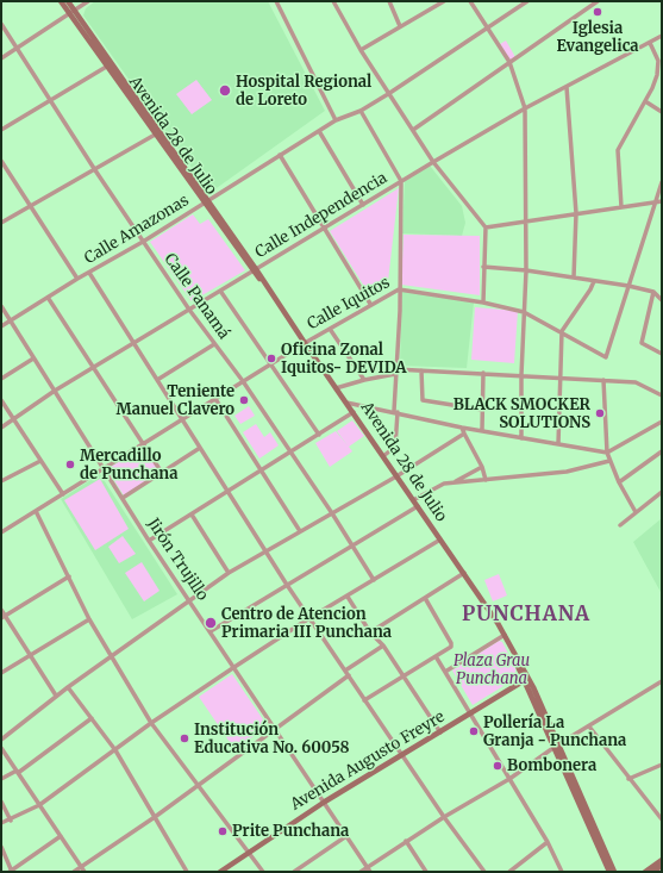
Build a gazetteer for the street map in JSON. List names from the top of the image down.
{
  "streets": {
    "main road": ["Avenida 28 de Julio", "Avenida Augusto Freyre"],
    "street": [
      "Calle Independencia",
      "Calle Amazonas",
      "Calle Panamá",
      "Calle Iquitos",
      "Jirón Trujillo"
    ]
  },
  "crossings": [
    ["Avenida 28 de Julio", "Calle Independencia"],
    ["Avenida 28 de Julio", "Calle Amazonas"],
    ["Avenida 28 de Julio", "Calle Iquitos"],
    ["Avenida 28 de Julio", "Avenida Augusto Freyre"],
    ["Calle Independencia", "Calle Panamá"],
    ["Calle Independencia", "Jirón Trujillo"],
    ["Calle Amazonas", "Calle Panamá"],
    ["Calle Amazonas", "Jirón Trujillo"],
    ["Calle Panamá", "Calle Iquitos"],
    ["Calle Iquitos", "Jirón Trujillo"],
    ["Jirón Trujillo", "Avenida Augusto Freyre"]
  ],
  "districts": ["PUNCHANA"],
  "parks": ["Plaza Grau Punchana"],
  "places": [
    "Iglesia Evangelica",
    "Hospital Regional de Loreto",
    "Oficina Zonal Iquitos- DEVIDA",
    "Teniente Manuel Clavero",
    "BLACK SMOCKER SOLUTIONS",
    "Mercadillo de Punchana",
    "Centro de Atencion Primaria III Punchana",
    "Pollería La Granja - Punchana",
    "Institución Educativa No. 60058",
    "Bombonera",
    "Prite Punchana"
  ]
}
